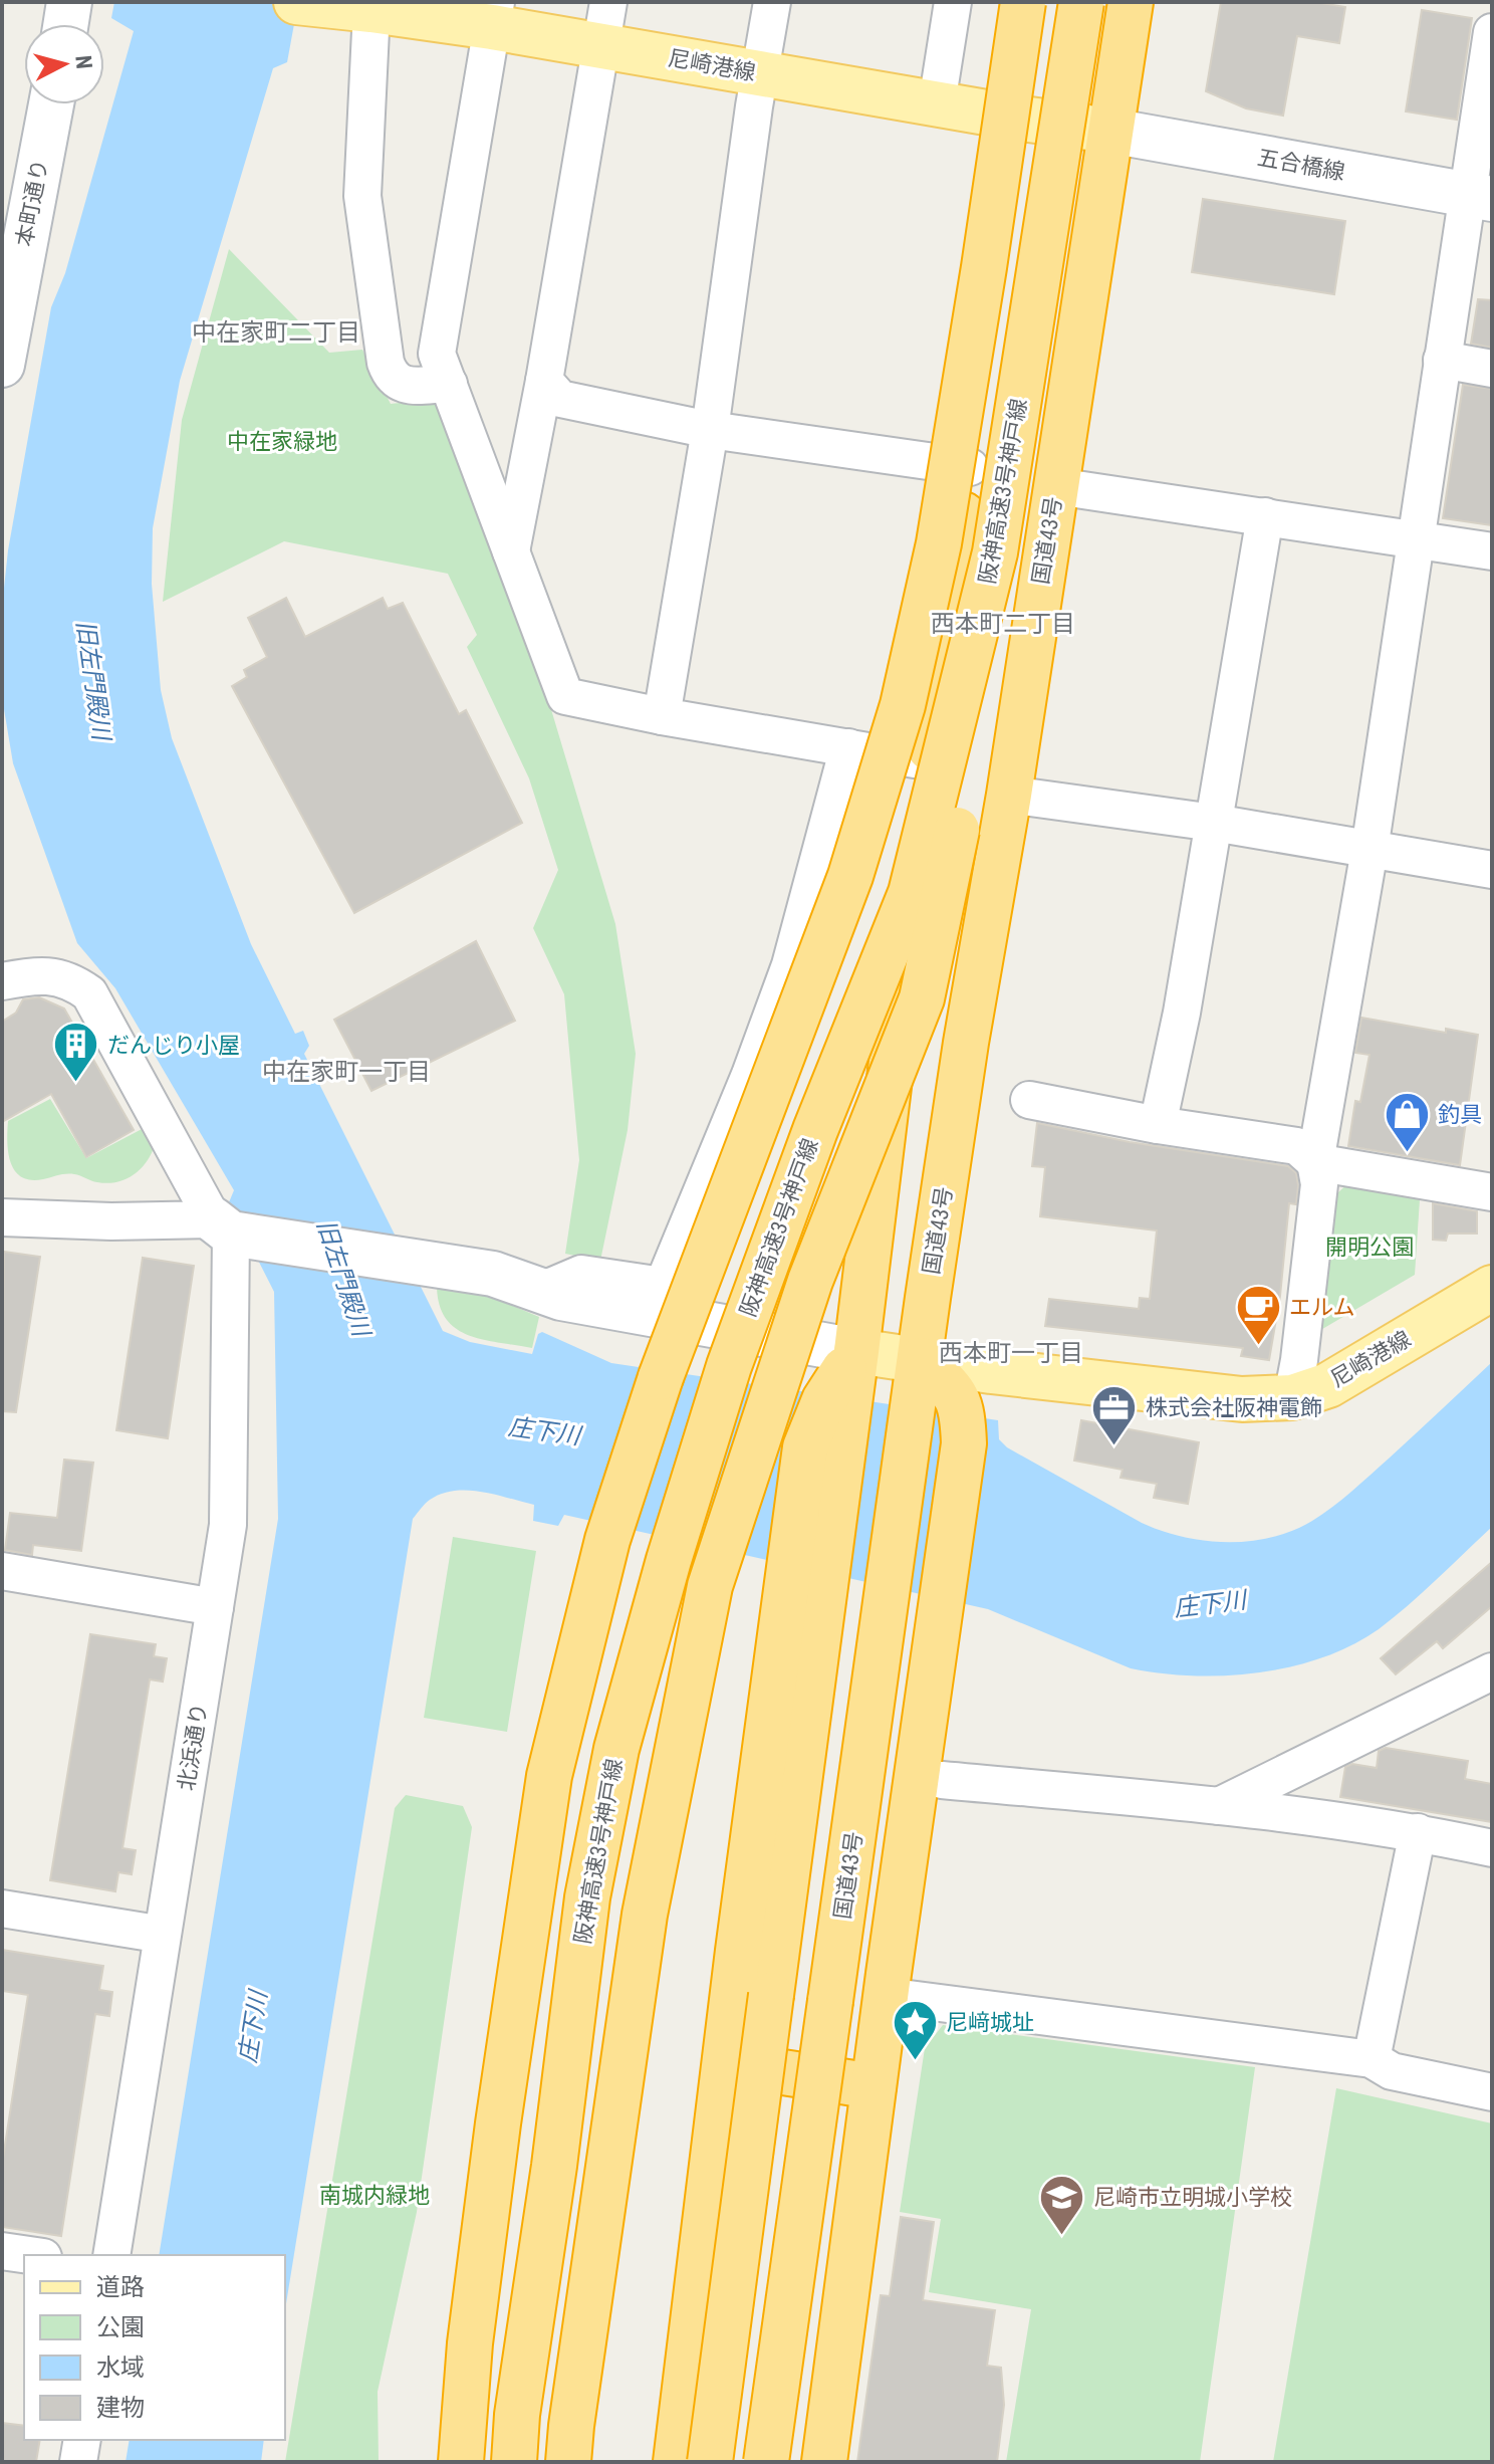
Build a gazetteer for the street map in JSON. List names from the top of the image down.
{
  "streets": {
    "highway": ["阪神高速3号神戸線", "国道43号"],
    "main road": ["尼崎港線"],
    "street": ["五合橋線", "本町通り", "北浜通り"]
  },
  "crossings": [
    ["尼崎港線", "五合橋線"],
    ["尼崎港線", "国道43号"],
    ["五合橋線", "国道43号"]
  ],
  "districts": [
    "中在家町二丁目",
    "西本町二丁目",
    "中在家町一丁目",
    "西本町一丁目"
  ],
  "water": ["旧左門殿川", "庄下川"],
  "parks": ["中在家緑地", "開明公園", "南城内緑地"],
  "places": {
    "building": ["だんじり小屋"],
    "shop": ["釣具"],
    "cafe": ["エルム"],
    "office": ["株式会社阪神電飾"],
    "place": ["尼﨑城址"],
    "school or university": ["尼崎市立明城小学校"]
  },
  "legend": [
    "道路",
    "公園",
    "水域",
    "建物"
  ],
  "north": "right"
}
